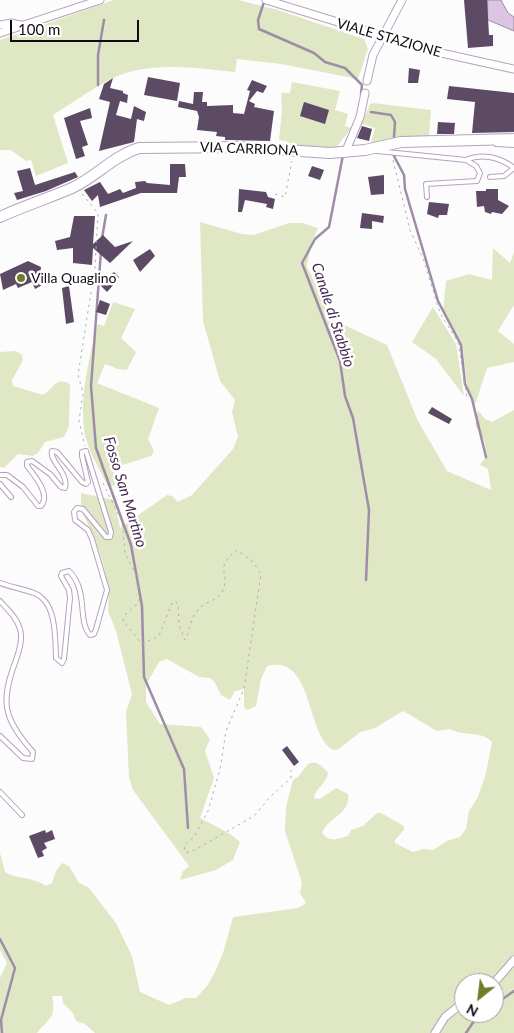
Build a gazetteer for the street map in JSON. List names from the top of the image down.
{
  "streets": {
    "main road": ["VIA CARRIONA"],
    "street": ["VIALE STAZIONE"]
  },
  "water": ["Canale di Stabbio", "Fosso San Martino"],
  "places": ["Villa Quaglino"],
  "scale_bar": "100 m",
  "north": "bottom left"
}
